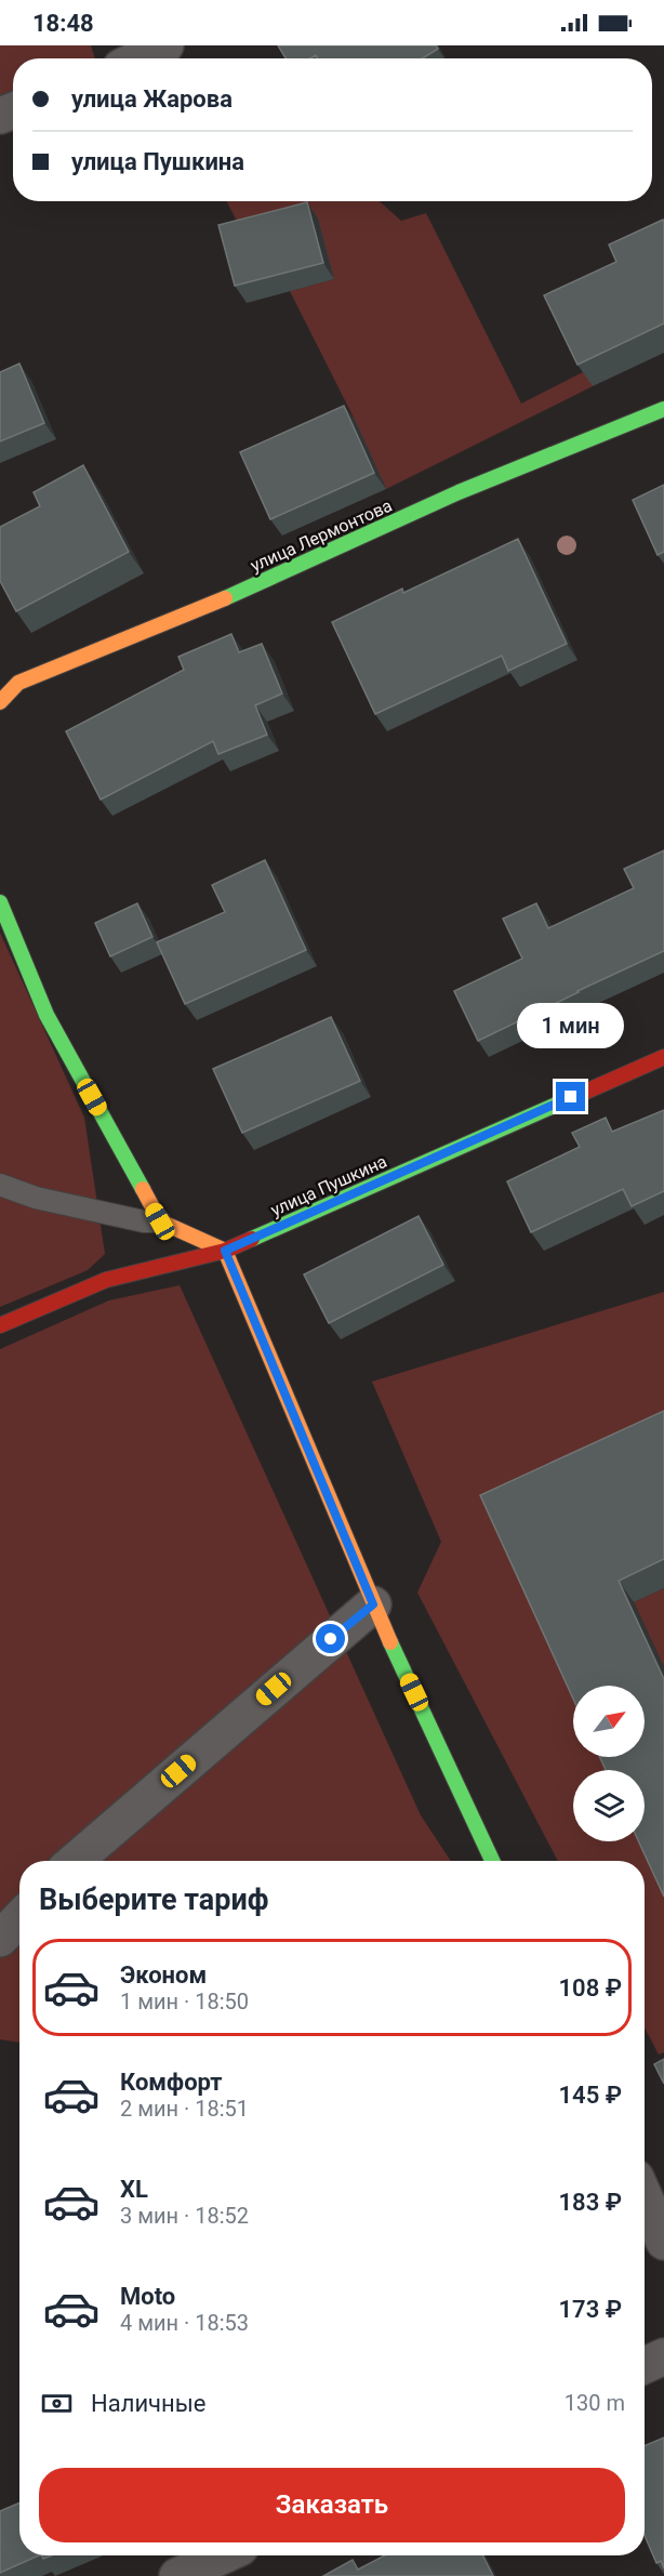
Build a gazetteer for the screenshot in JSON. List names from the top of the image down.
{
  "streets": {
    "street": ["улица Лермонтова", "улица Пушкина"]
  },
  "north": "top right",
  "page": {
    "status": "18:48",
    "banner": ["улица Жарова", "улица Пушкина"],
    "bubble": "1 мин",
    "heading": "Выберите тариф",
    "list": [
      {
        "name": "Эконом",
        "note": "1 мин · 18:50",
        "value": "108 ₽"
      },
      {
        "name": "Комфорт",
        "note": "2 мин · 18:51",
        "value": "145 ₽"
      },
      {
        "name": "XL",
        "note": "3 мин · 18:52",
        "value": "183 ₽"
      },
      {
        "name": "Moto",
        "note": "4 мин · 18:53",
        "value": "173 ₽"
      }
    ],
    "pay": ["Наличные", "130 m"],
    "buttons": "Заказать"
  }
}
